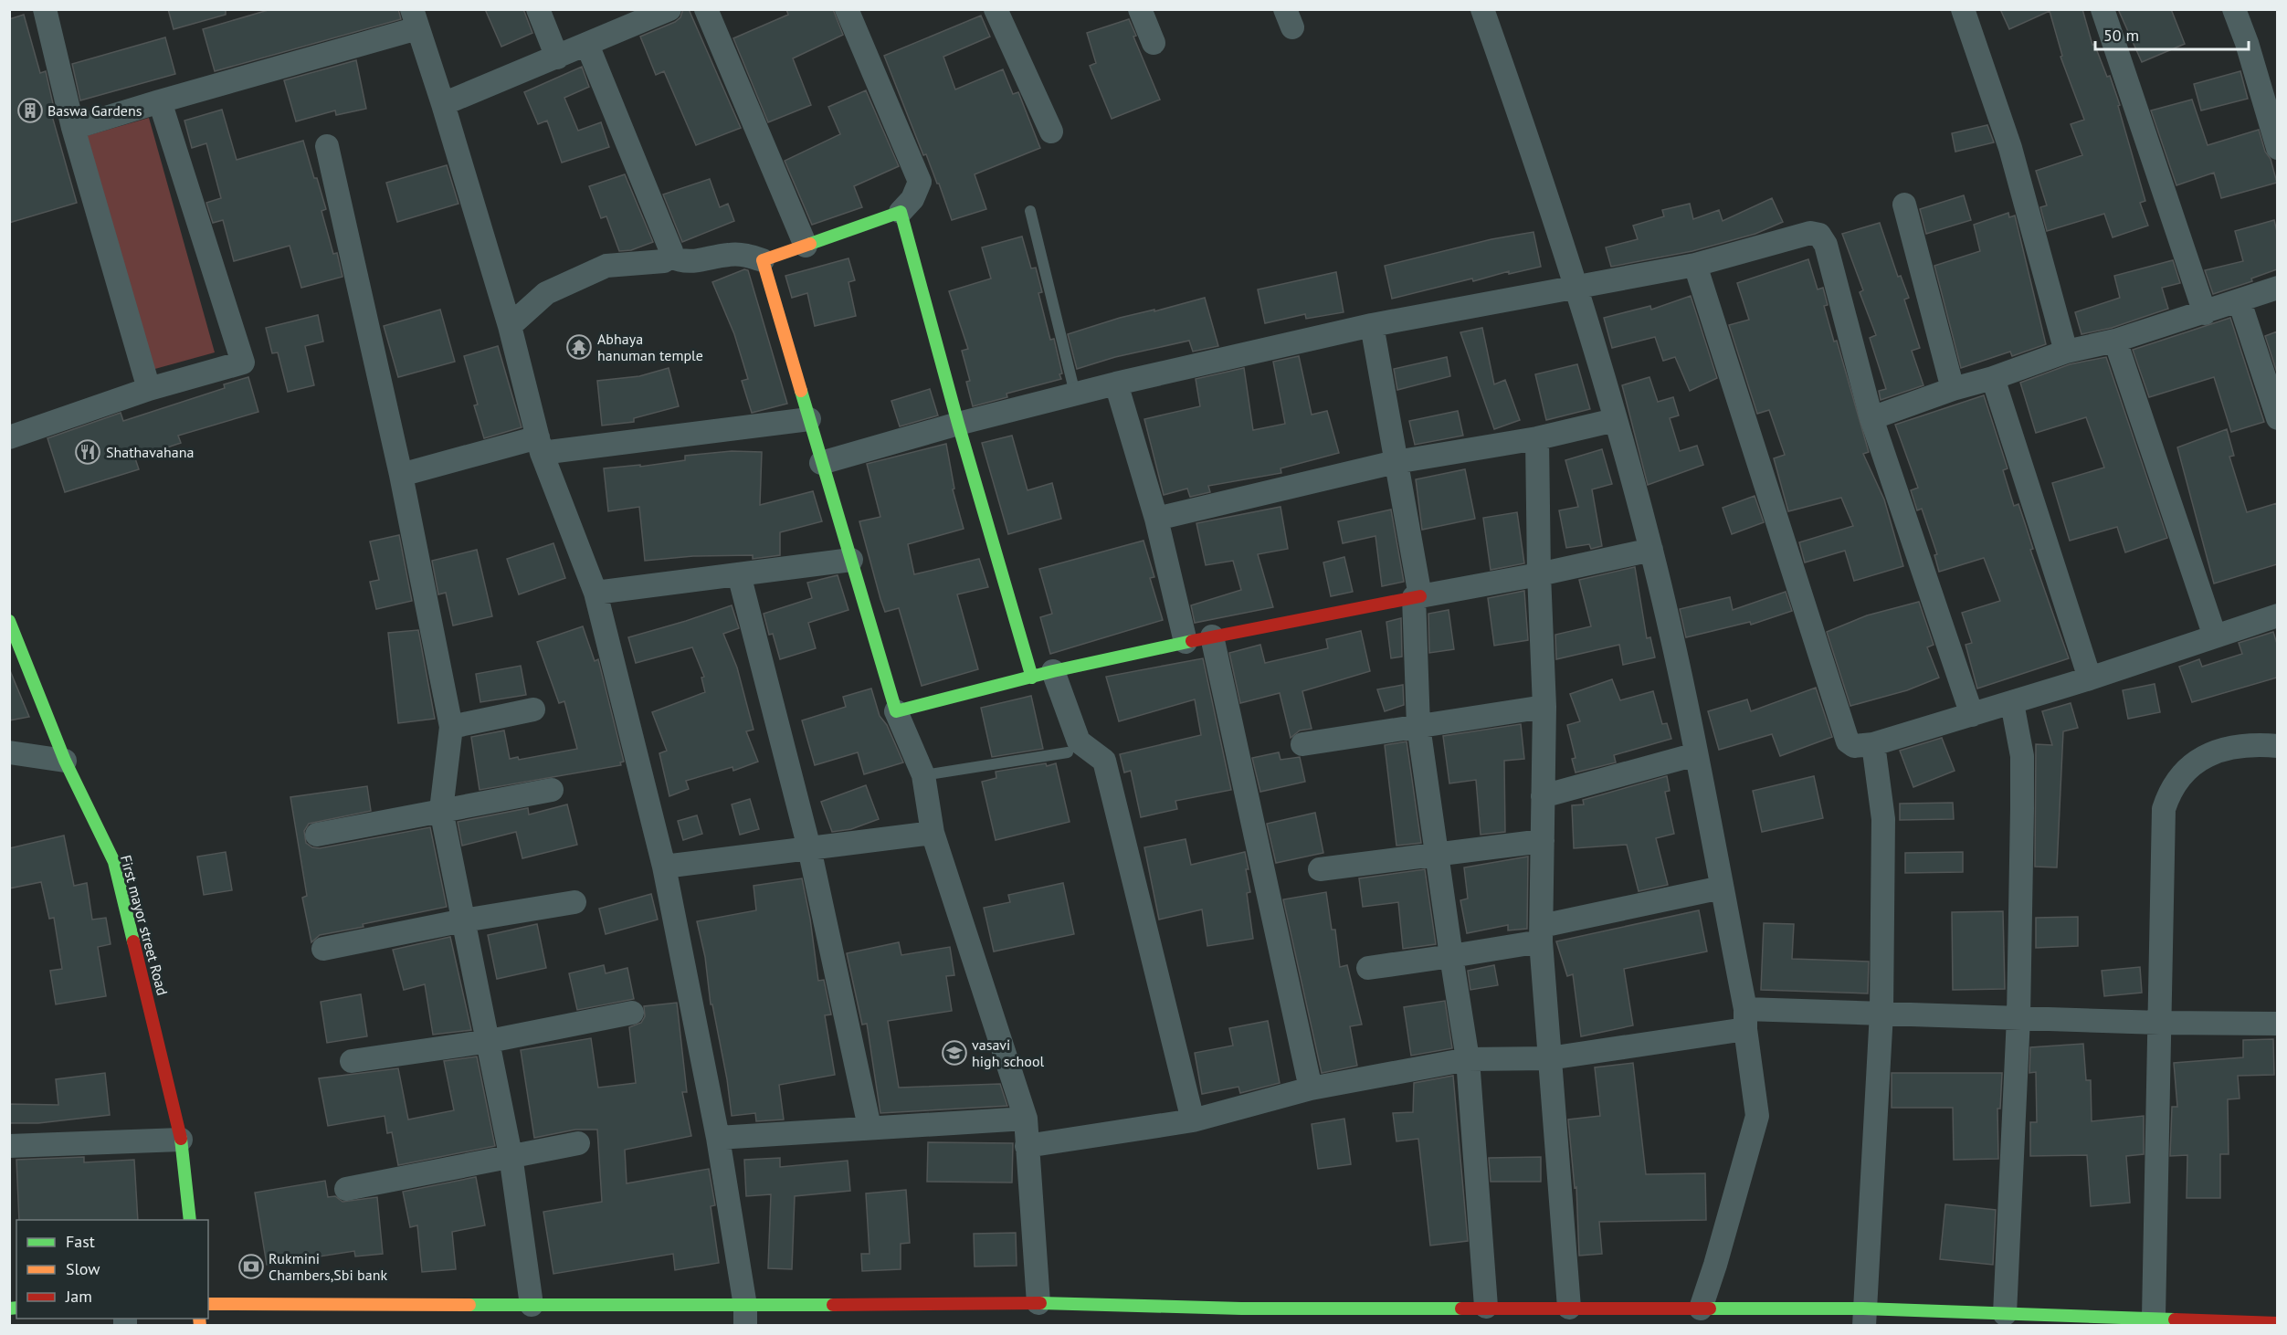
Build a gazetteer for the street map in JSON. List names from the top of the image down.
{
  "streets": {
    "street": ["First mayor street Road"]
  },
  "places": {
    "building": ["Baswa Gardens"],
    "temple": ["Abhaya hanuman temple"],
    "restaurant": ["Shathavahana"],
    "school or university": ["vasavi high school"],
    "bank": ["Rukmini Chambers,Sbi bank"]
  },
  "legend": ["Fast", "Slow", "Jam"],
  "scale_bar": "50 m"
}
